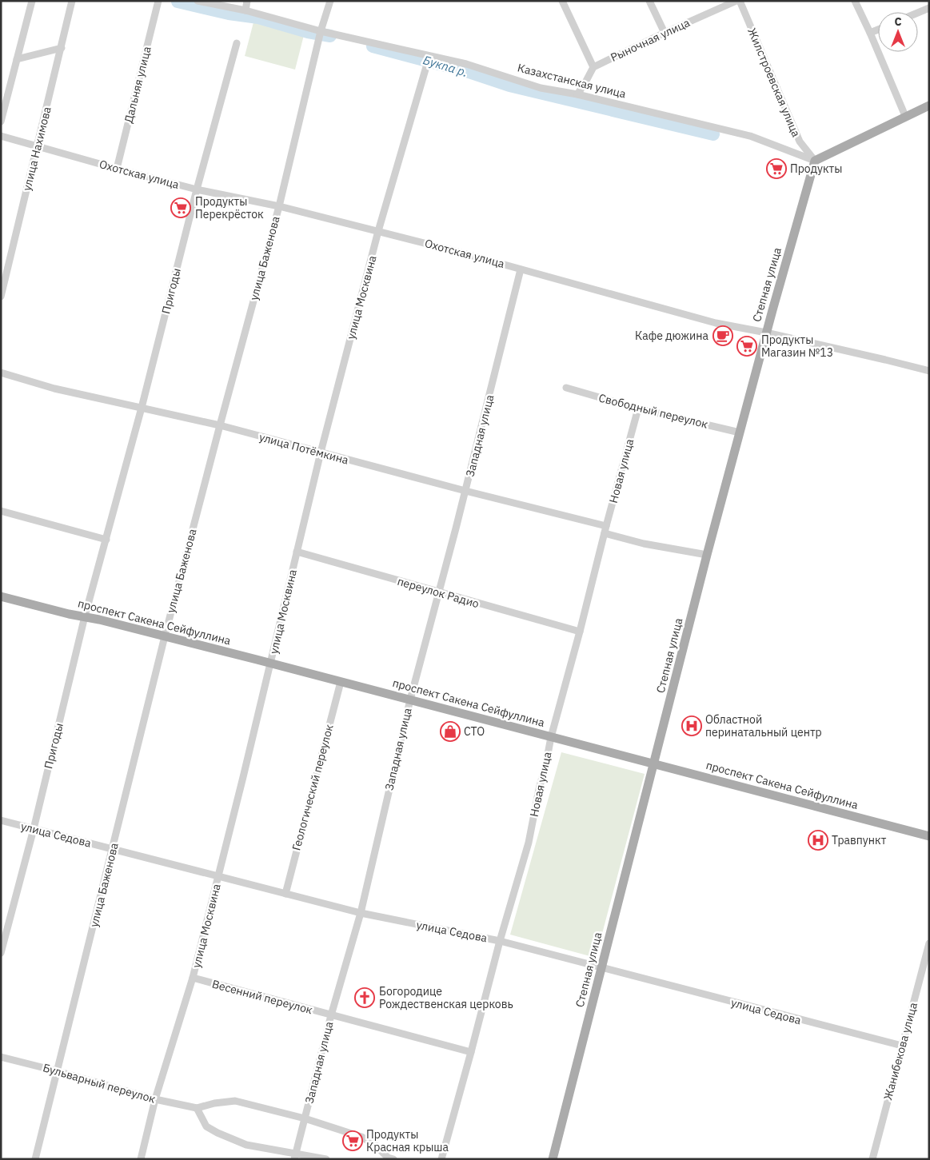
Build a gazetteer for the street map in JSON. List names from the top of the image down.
{
  "streets": {
    "main road": ["Степная улица", "проспект Сакена Сейфуллина"],
    "street": [
      "Рыночная улица",
      "Казахстанская улица",
      "Жилстроевская улица",
      "Дальняя улица",
      "улица Нахимова",
      "Охотская улица",
      "улица Баженова",
      "Пригоды",
      "улица Москвина",
      "Свободный переулок",
      "Западная улица",
      "улица Потёмкина",
      "Новая улица",
      "переулок Радио",
      "Геологический переулок",
      "улица Седова",
      "Весенний переулок",
      "Жанибекова улица",
      "Бульварный переулок"
    ]
  },
  "crossings": [
    ["Рыночная улица", "Жилстроевская улица"],
    ["Казахстанская улица", "Жилстроевская улица"],
    ["Казахстанская улица", "улица Баженова"],
    ["Казахстанская улица", "Степная улица"],
    ["Жилстроевская улица", "Степная улица"],
    ["Дальняя улица", "Охотская улица"],
    ["улица Нахимова", "Охотская улица"],
    ["Охотская улица", "улица Баженова"],
    ["Охотская улица", "Степная улица"],
    ["Охотская улица", "Пригоды"],
    ["Охотская улица", "улица Москвина"],
    ["Охотская улица", "Западная улица"],
    ["улица Баженова", "улица Потёмкина"],
    ["улица Баженова", "проспект Сакена Сейфуллина"],
    ["улица Баженова", "улица Седова"],
    ["улица Баженова", "Бульварный переулок"],
    ["Степная улица", "Свободный переулок"],
    ["Степная улица", "улица Потёмкина"],
    ["Степная улица", "проспект Сакена Сейфуллина"],
    ["Степная улица", "улица Седова"],
    ["Пригоды", "улица Потёмкина"],
    ["Пригоды", "проспект Сакена Сейфуллина"],
    ["Пригоды", "улица Седова"],
    ["улица Москвина", "улица Потёмкина"],
    ["улица Москвина", "переулок Радио"],
    ["улица Москвина", "проспект Сакена Сейфуллина"],
    ["улица Москвина", "улица Седова"],
    ["улица Москвина", "Весенний переулок"],
    ["улица Москвина", "Бульварный переулок"],
    ["Свободный переулок", "Новая улица"],
    ["Западная улица", "улица Потёмкина"],
    ["Западная улица", "переулок Радио"],
    ["Западная улица", "проспект Сакена Сейфуллина"],
    ["Западная улица", "улица Седова"],
    ["Западная улица", "Весенний переулок"],
    ["Западная улица", "Бульварный переулок"],
    ["улица Потёмкина", "Новая улица"],
    ["Новая улица", "переулок Радио"],
    ["Новая улица", "проспект Сакена Сейфуллина"],
    ["Новая улица", "улица Седова"],
    ["Новая улица", "Весенний переулок"],
    ["проспект Сакена Сейфуллина", "Геологический переулок"],
    ["Геологический переулок", "улица Седова"],
    ["улица Седова", "Жанибекова улица"]
  ],
  "water": ["Букпа р."],
  "places": {
    "supermarket": [
      "Продукты",
      "Продукты Перекрёсток",
      "Продукты Магазин №13",
      "Продукты Красная крыша"
    ],
    "cafe": ["Кафе дюжина"],
    "hospital": ["Областной перинатальный центр", "Травпункт"],
    "shop": ["СТО"],
    "church": ["Богородице Рождественская церковь"]
  },
  "north": "top"
}
